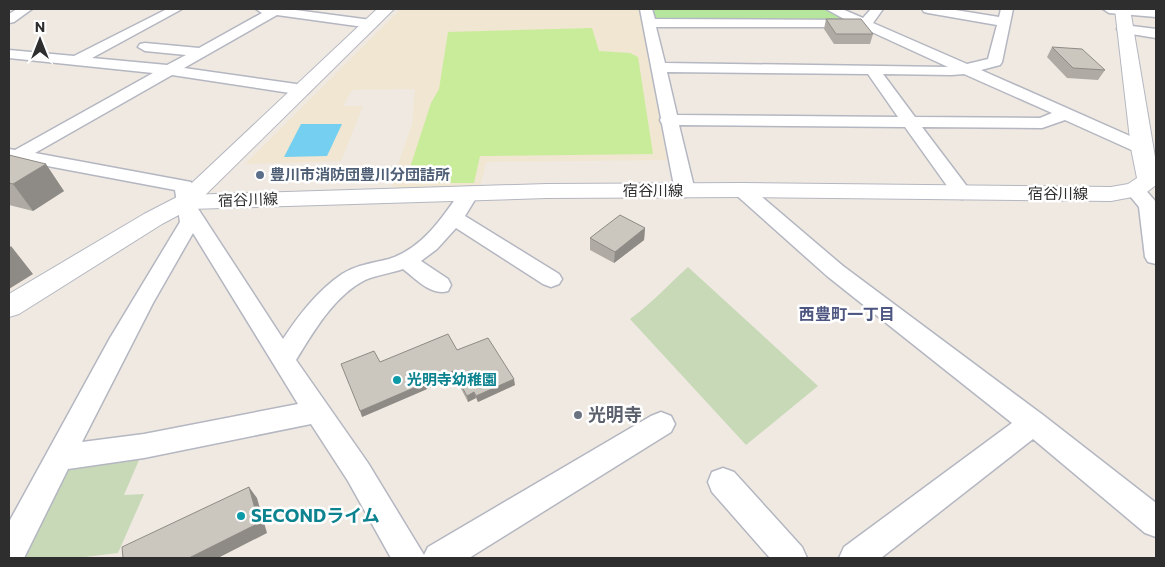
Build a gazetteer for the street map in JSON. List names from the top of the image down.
{
  "streets": {
    "main road": ["宿谷川線"]
  },
  "districts": ["西豊町一丁目"],
  "places": [
    "豊川市消防団豊川分団詰所",
    "光明寺幼稚園",
    "光明寺",
    "SECONDライム"
  ],
  "north": "top"
}
